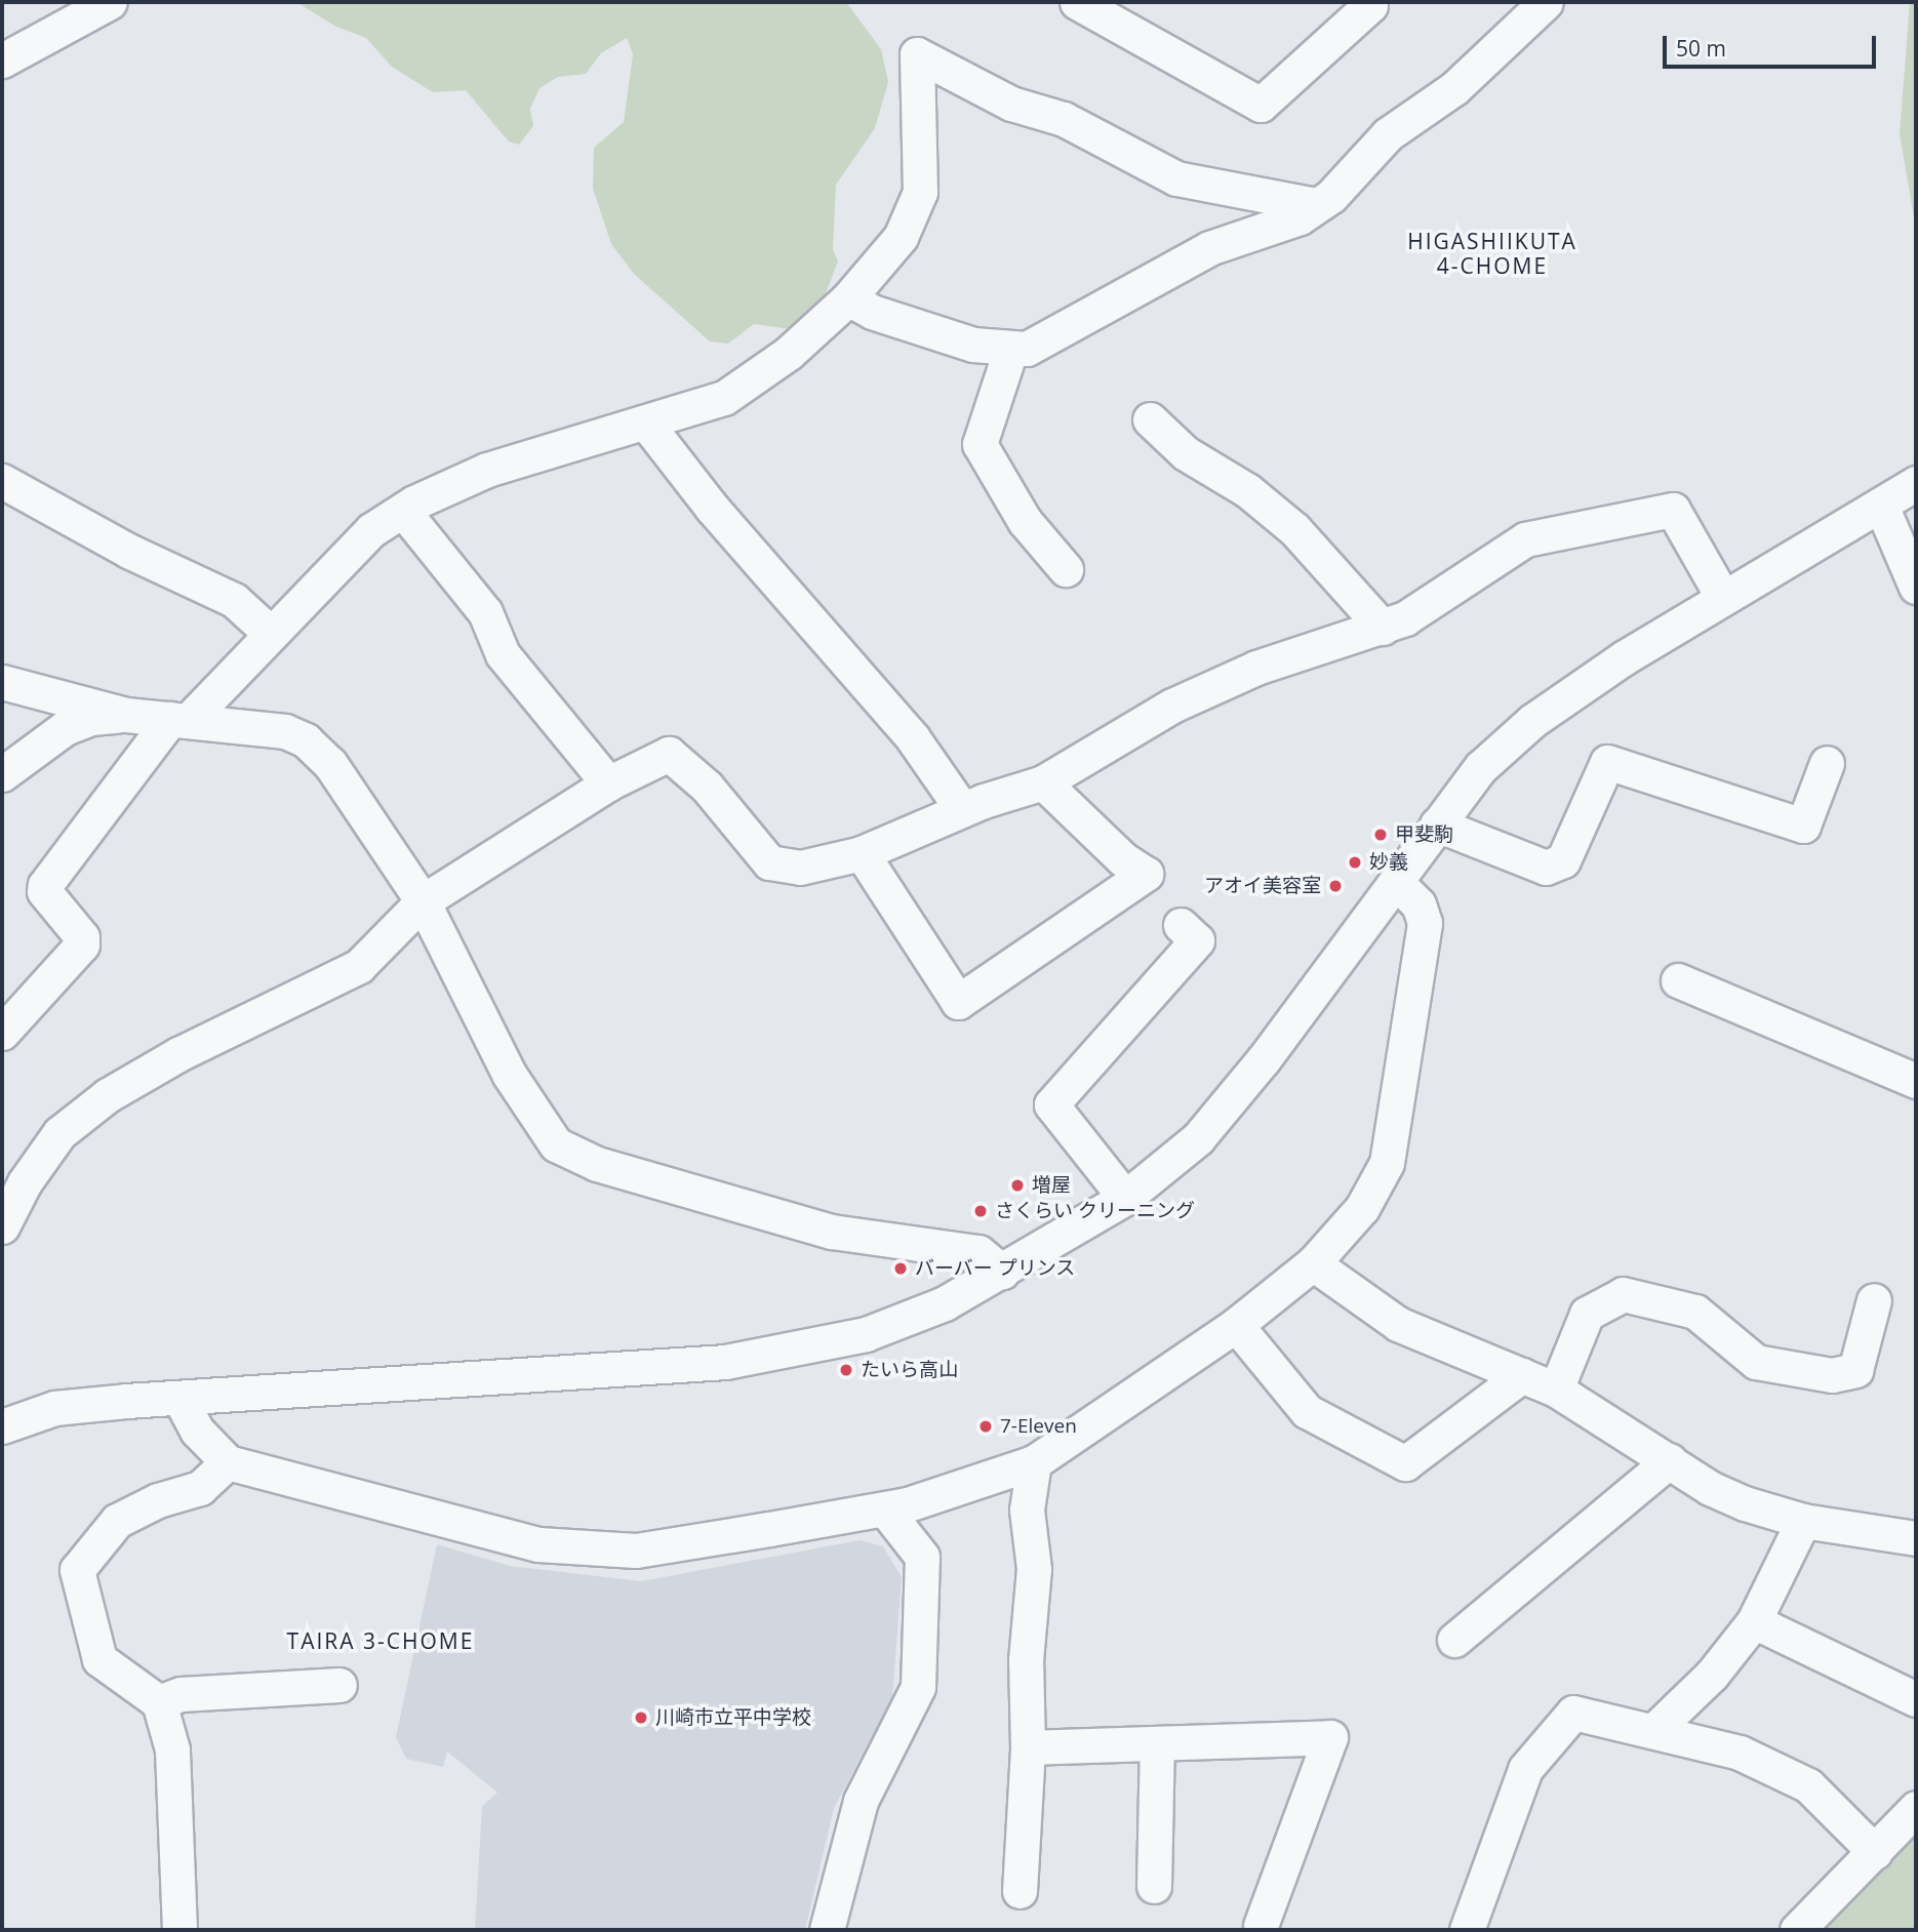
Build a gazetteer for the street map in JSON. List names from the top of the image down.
{
  "districts": ["HIGASHIIKUTA 4-CHOME", "TAIRA 3-CHOME"],
  "places": [
    "甲斐駒",
    "妙義",
    "アオイ美容室",
    "増屋",
    "さくらい クリーニング",
    "バーバー プリンス",
    "たいら高山",
    "7-Eleven",
    "川崎市立平中学校"
  ],
  "scale_bar": "50 m"
}
